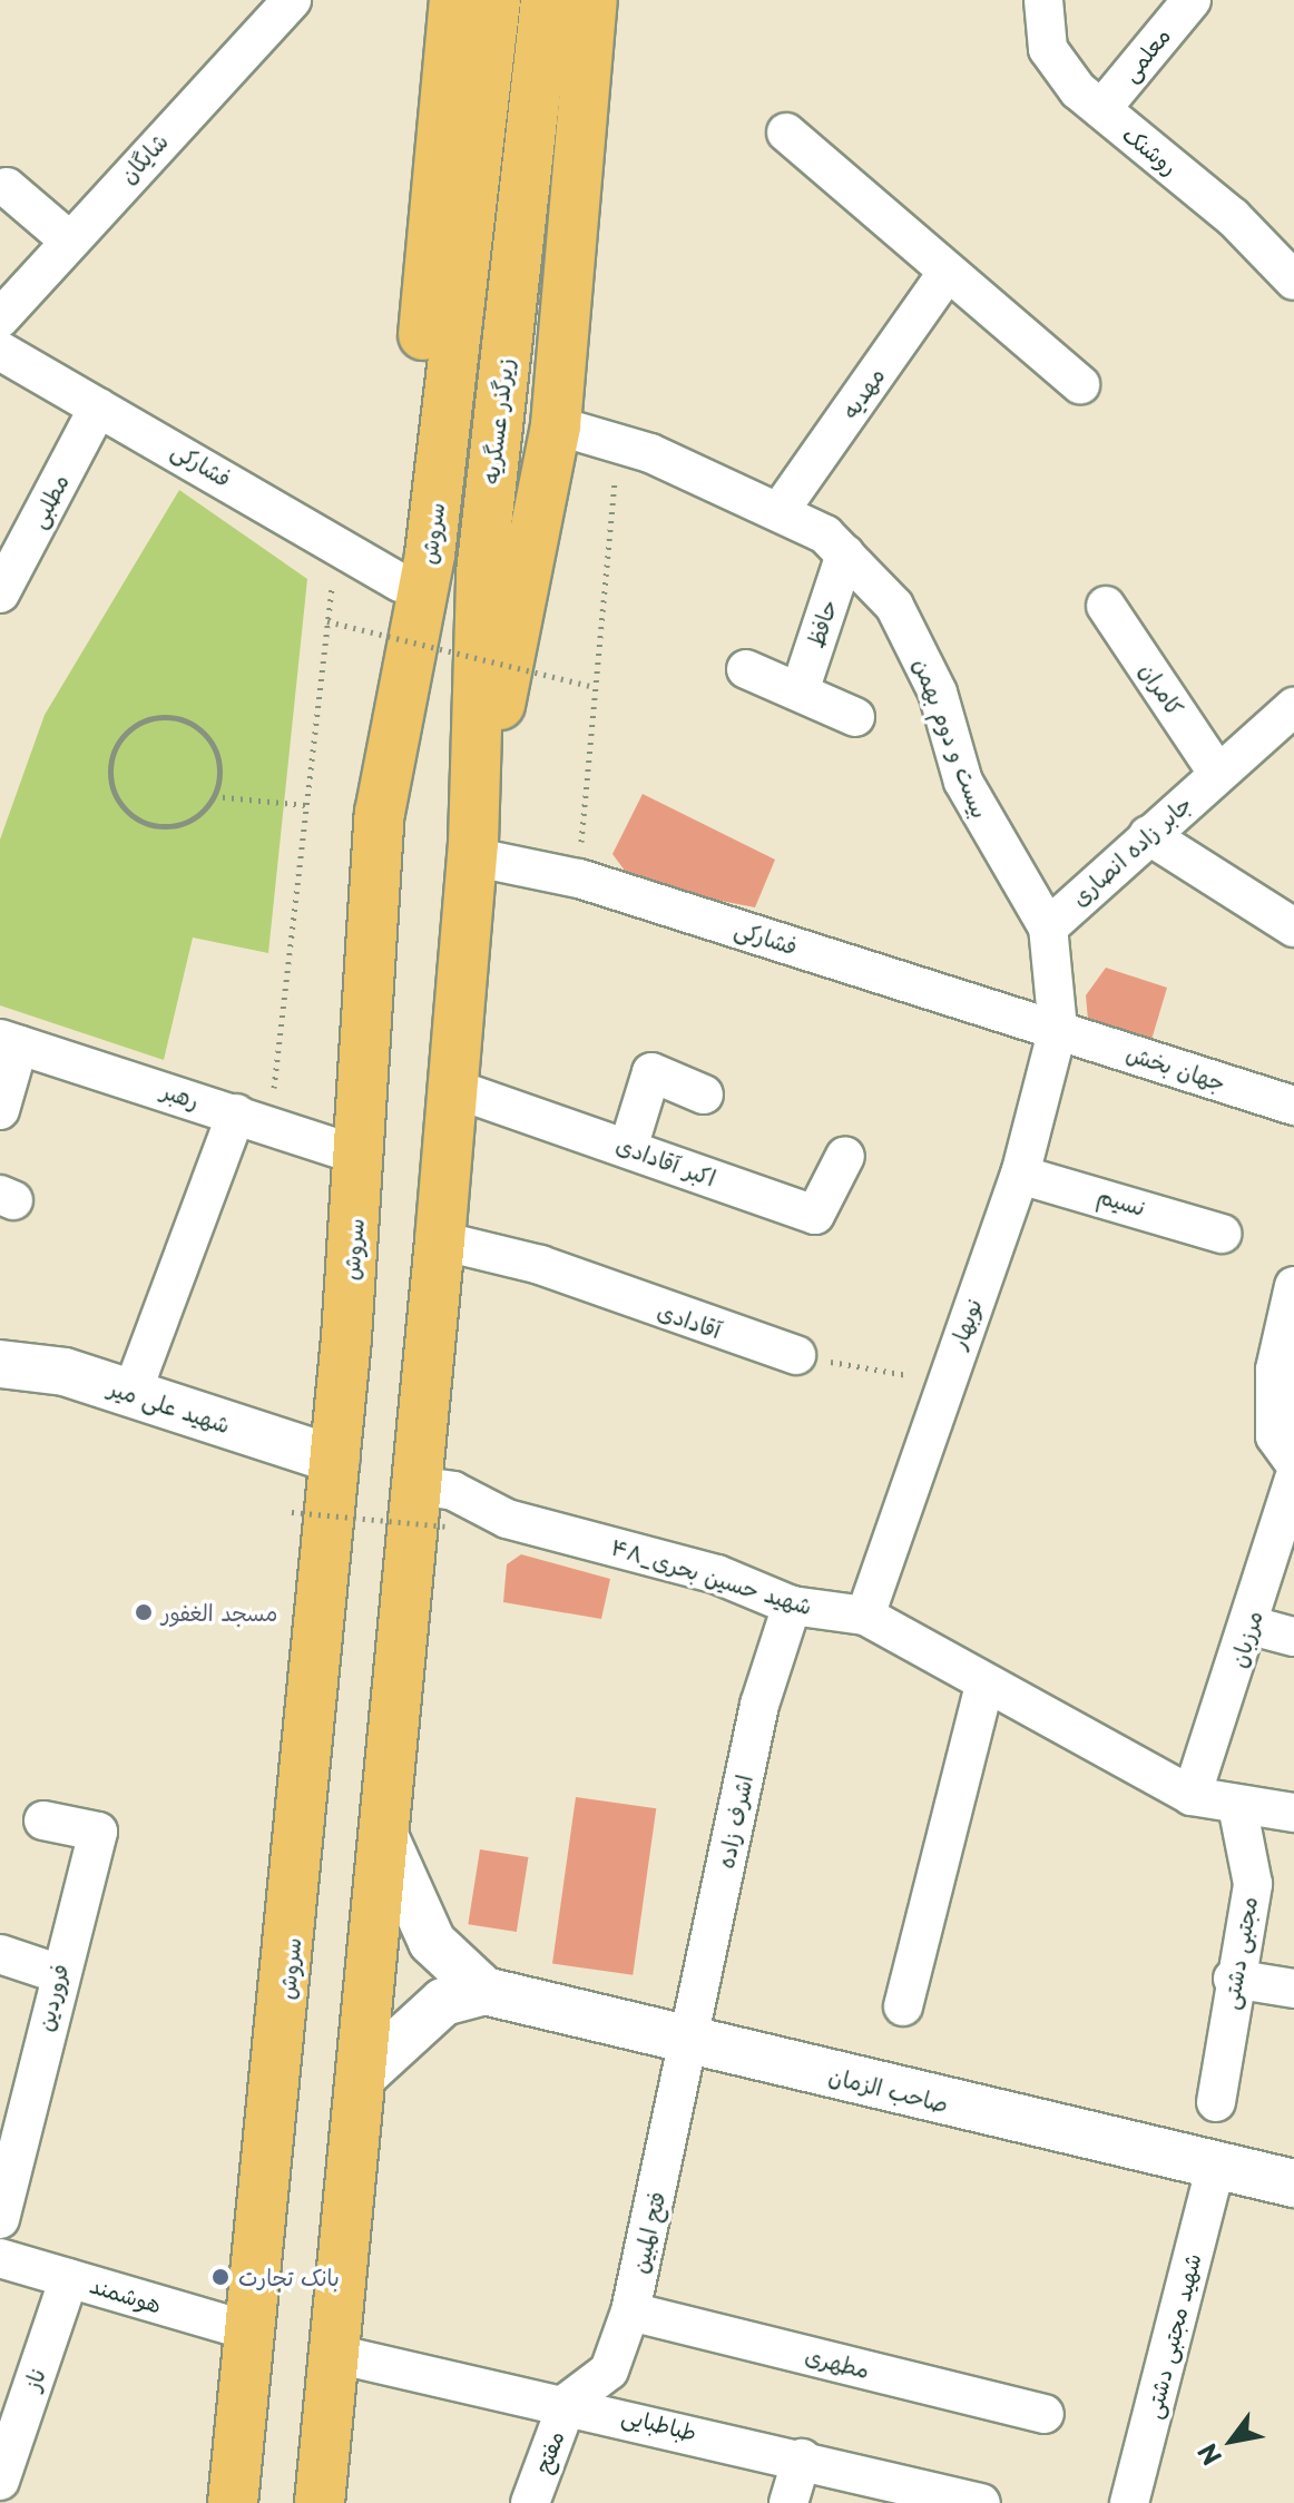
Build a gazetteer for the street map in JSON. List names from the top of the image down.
{
  "streets": {
    "main road": ["زیرگذر عسگریه", "سروش"],
    "street": [
      "معلمی",
      "روشنک",
      "شایگان",
      "مهدیه",
      "فشارکی",
      "مطلبی",
      "حافظ",
      "کامران",
      "بیست و دوم بهمن",
      "جابر زاده انصاری",
      "جهان بخش",
      "رهبر",
      "اکبر آقادادی",
      "نسیم",
      "آقادادی",
      "نوبهار",
      "شهید علی میر",
      "۴۸_شهید حسین بحری",
      "مرزبان",
      "اشرف زاده",
      "مجتبی دشتی",
      "فروردین",
      "صاحب الزمان",
      "فتح المبین",
      "هوشمند",
      "شهید مجتبی دشتی",
      "مطهری",
      "ناز",
      "طباطبایی",
      "مفتح"
    ]
  },
  "crossings": [
    ["معلمی", "روشنک"],
    ["مهدیه", "بیست و دوم بهمن"],
    ["زیرگذر عسگریه", "فشارکی"],
    ["فشارکی", "مطلبی"],
    ["فشارکی", "جهان بخش"],
    ["فشارکی", "نوبهار"],
    ["سروش", "رهبر"],
    ["سروش", "شهید علی میر"],
    ["سروش", "هوشمند"],
    ["حافظ", "بیست و دوم بهمن"],
    ["کامران", "جابر زاده انصاری"],
    ["بیست و دوم بهمن", "جابر زاده انصاری"],
    ["جهان بخش", "نوبهار"],
    ["نسیم", "نوبهار"],
    ["نوبهار", "۴۸_شهید حسین بحری"],
    ["۴۸_شهید حسین بحری", "مرزبان"],
    ["۴۸_شهید حسین بحری", "اشرف زاده"],
    ["۴۸_شهید حسین بحری", "مجتبی دشتی"],
    ["اشرف زاده", "صاحب الزمان"],
    ["اشرف زاده", "فتح المبین"],
    ["صاحب الزمان", "فتح المبین"],
    ["صاحب الزمان", "شهید مجتبی دشتی"],
    ["فتح المبین", "مطهری"],
    ["فتح المبین", "طباطبایی"],
    ["فتح المبین", "مفتح"],
    ["هوشمند", "ناز"],
    ["طباطبایی", "مفتح"]
  ],
  "places": ["مسجد الغفور", "بانک تجارت"],
  "north": "bottom left"
}
